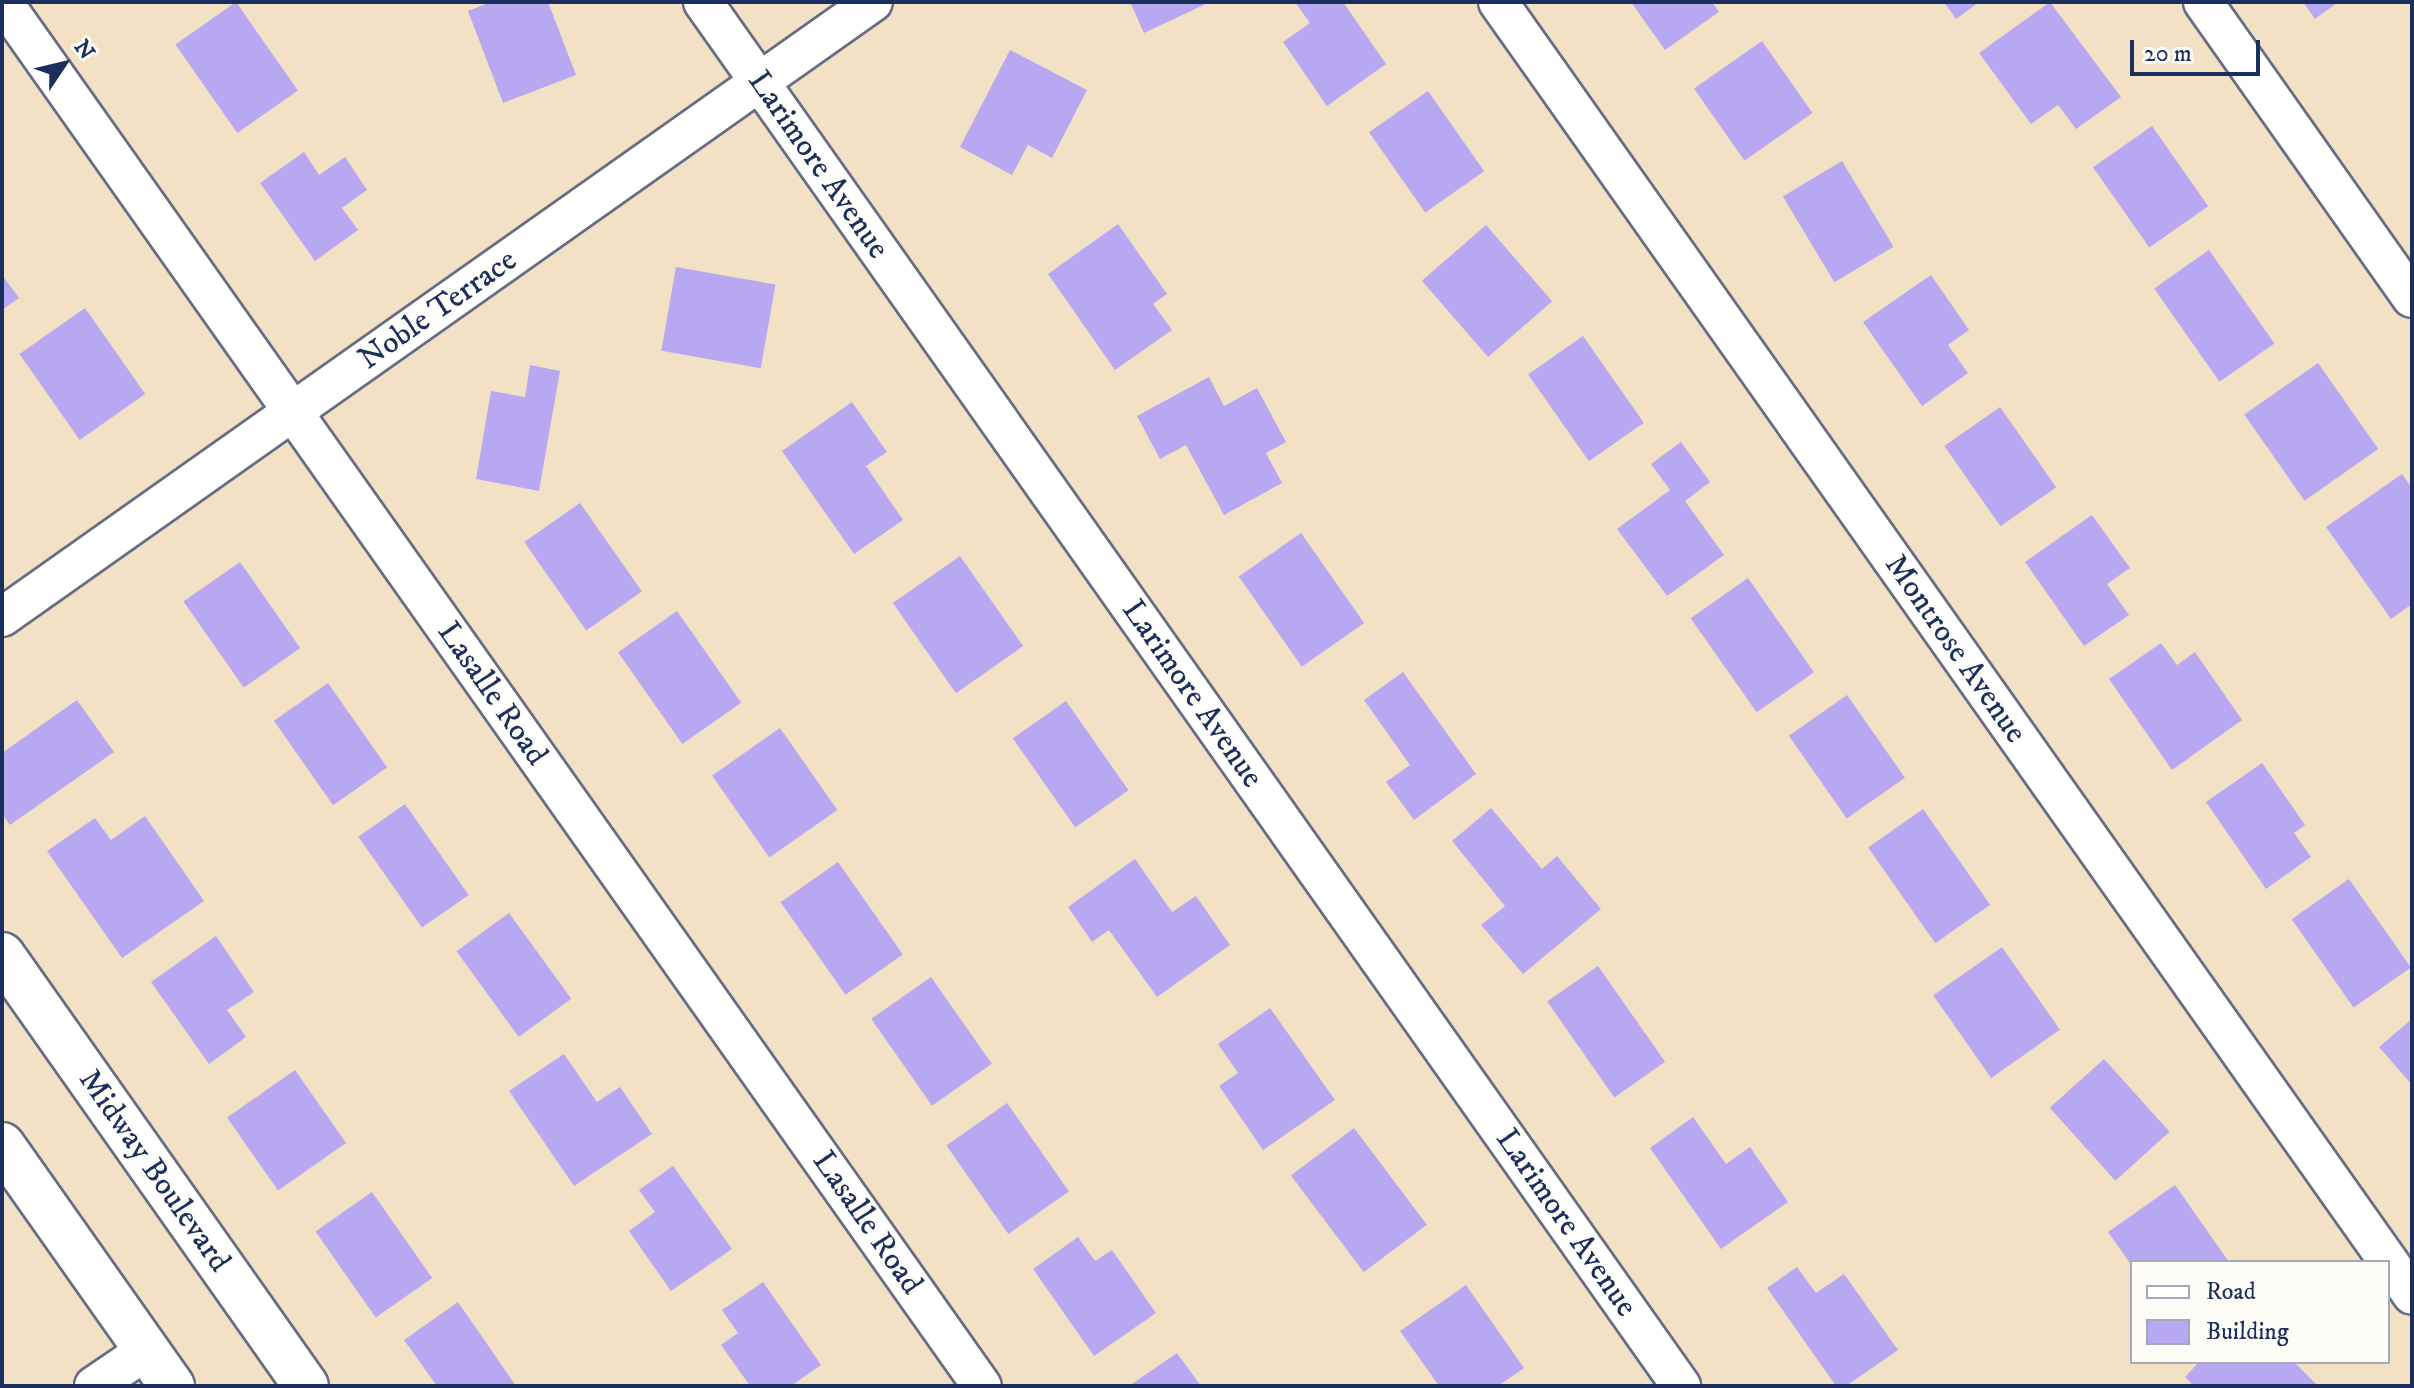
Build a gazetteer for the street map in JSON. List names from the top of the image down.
{
  "streets": {
    "street": [
      "Larimore Avenue",
      "Noble Terrace",
      "Montrose Avenue",
      "Lasalle Road",
      "Midway Boulevard"
    ]
  },
  "crossings": [
    ["Larimore Avenue", "Noble Terrace"],
    ["Noble Terrace", "Lasalle Road"]
  ],
  "legend": ["Road", "Building"],
  "scale_bar": "20 m",
  "north": "top right"
}
